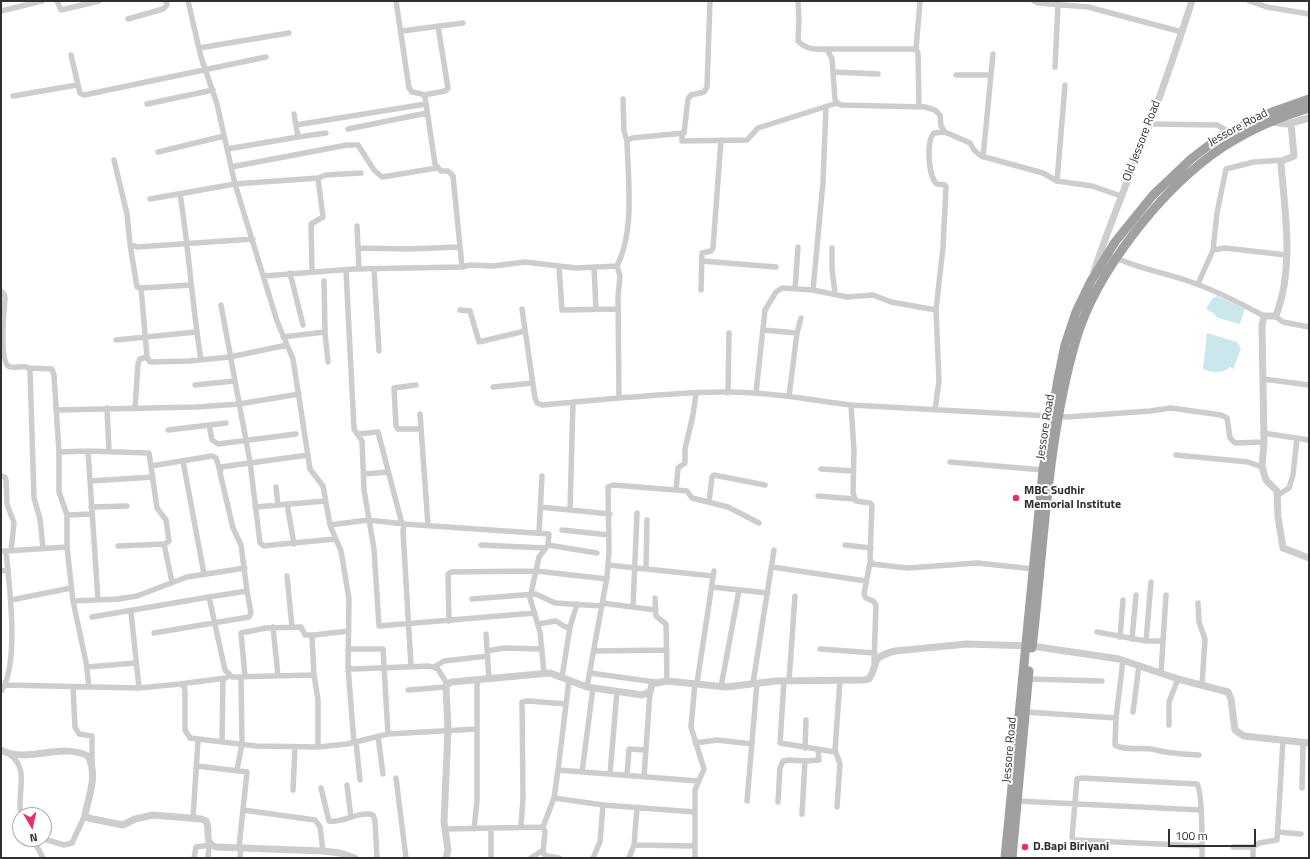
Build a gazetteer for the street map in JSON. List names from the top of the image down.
{
  "streets": {
    "highway": ["Jessore Road"],
    "street": ["Old Jessore Road"]
  },
  "crossings": [
    ["Jessore Road", "Old Jessore Road"]
  ],
  "places": ["MBC Sudhir Memorial Institute", "D.Bapi Biriyani"],
  "scale_bar": "100 m",
  "north": "bottom"
}
